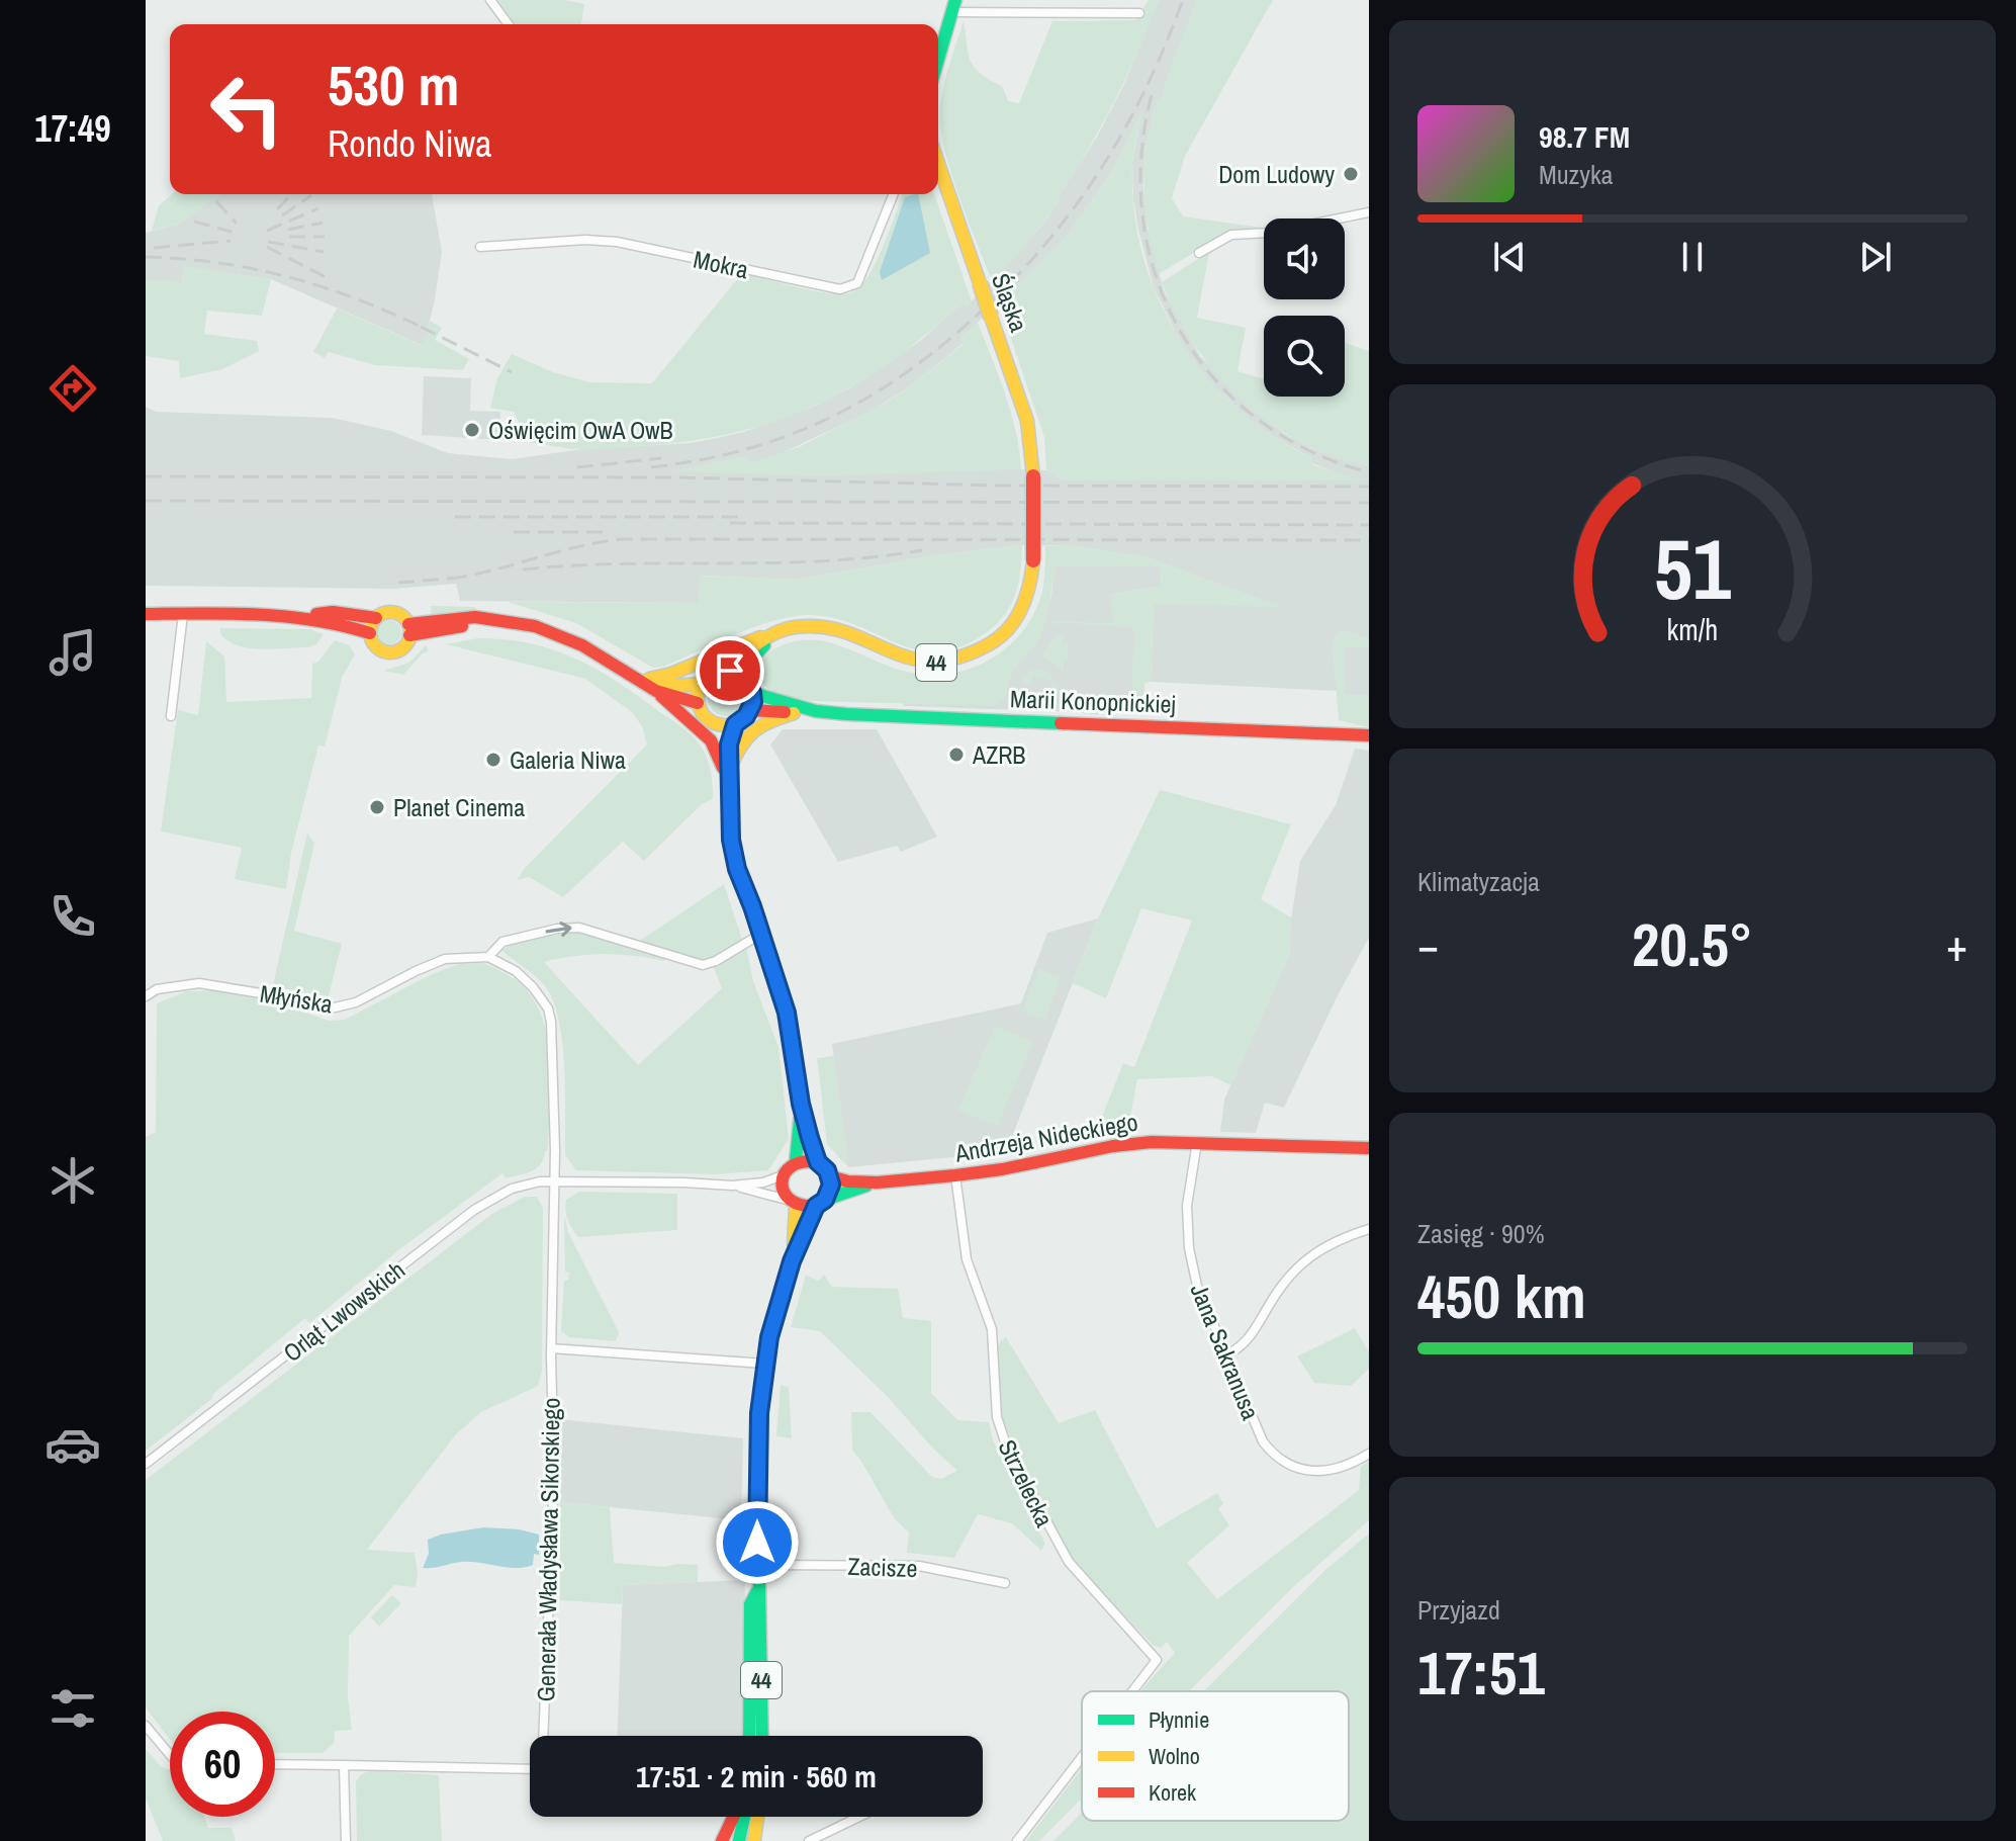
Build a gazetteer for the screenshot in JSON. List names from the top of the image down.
{
  "streets": {
    "main road": [
      "Śląska",
      "44",
      "Marii Konopnickiej",
      "Andrzeja Nideckiego"
    ],
    "street": [
      "Mokra",
      "Młyńska",
      "Orląt Lwowskich",
      "Jana Sakranusa",
      "Strzelecka",
      "Generała Władysława Sikorskiego",
      "Zacisze"
    ]
  },
  "crossings": [
    ["Śląska", "44"],
    ["44", "Marii Konopnickiej"],
    ["44", "Andrzeja Nideckiego"],
    ["44", "Orląt Lwowskich"],
    ["44", "Zacisze"],
    ["Andrzeja Nideckiego", "Orląt Lwowskich"],
    ["Andrzeja Nideckiego", "Jana Sakranusa"],
    ["Andrzeja Nideckiego", "Strzelecka"],
    ["Orląt Lwowskich", "Generała Władysława Sikorskiego"]
  ],
  "one_way": ["Młyńska"],
  "places": [
    "Dom Ludowy",
    "Oświęcim OwA OwB",
    "AZRB",
    "Galeria Niwa",
    "Planet Cinema"
  ],
  "legend": ["Płynnie", "Wolno", "Korek"],
  "page": {
    "tabs": "17:49",
    "turn": ["530 m", "Rondo Niwa"],
    "song": ["98.7 FM", "Muzyka"],
    "tile": [
      "Klimatyzacja",
      ["Zasięg · 90%", "450 km"],
      ["Przyjazd", "17:51"]
    ],
    "heat": ["−", "20.5°", "+"],
    "limit": "60",
    "trip": "17:51 · 2 min · 560 m",
    "gauge": ["51", "km/h"]
  }
}
